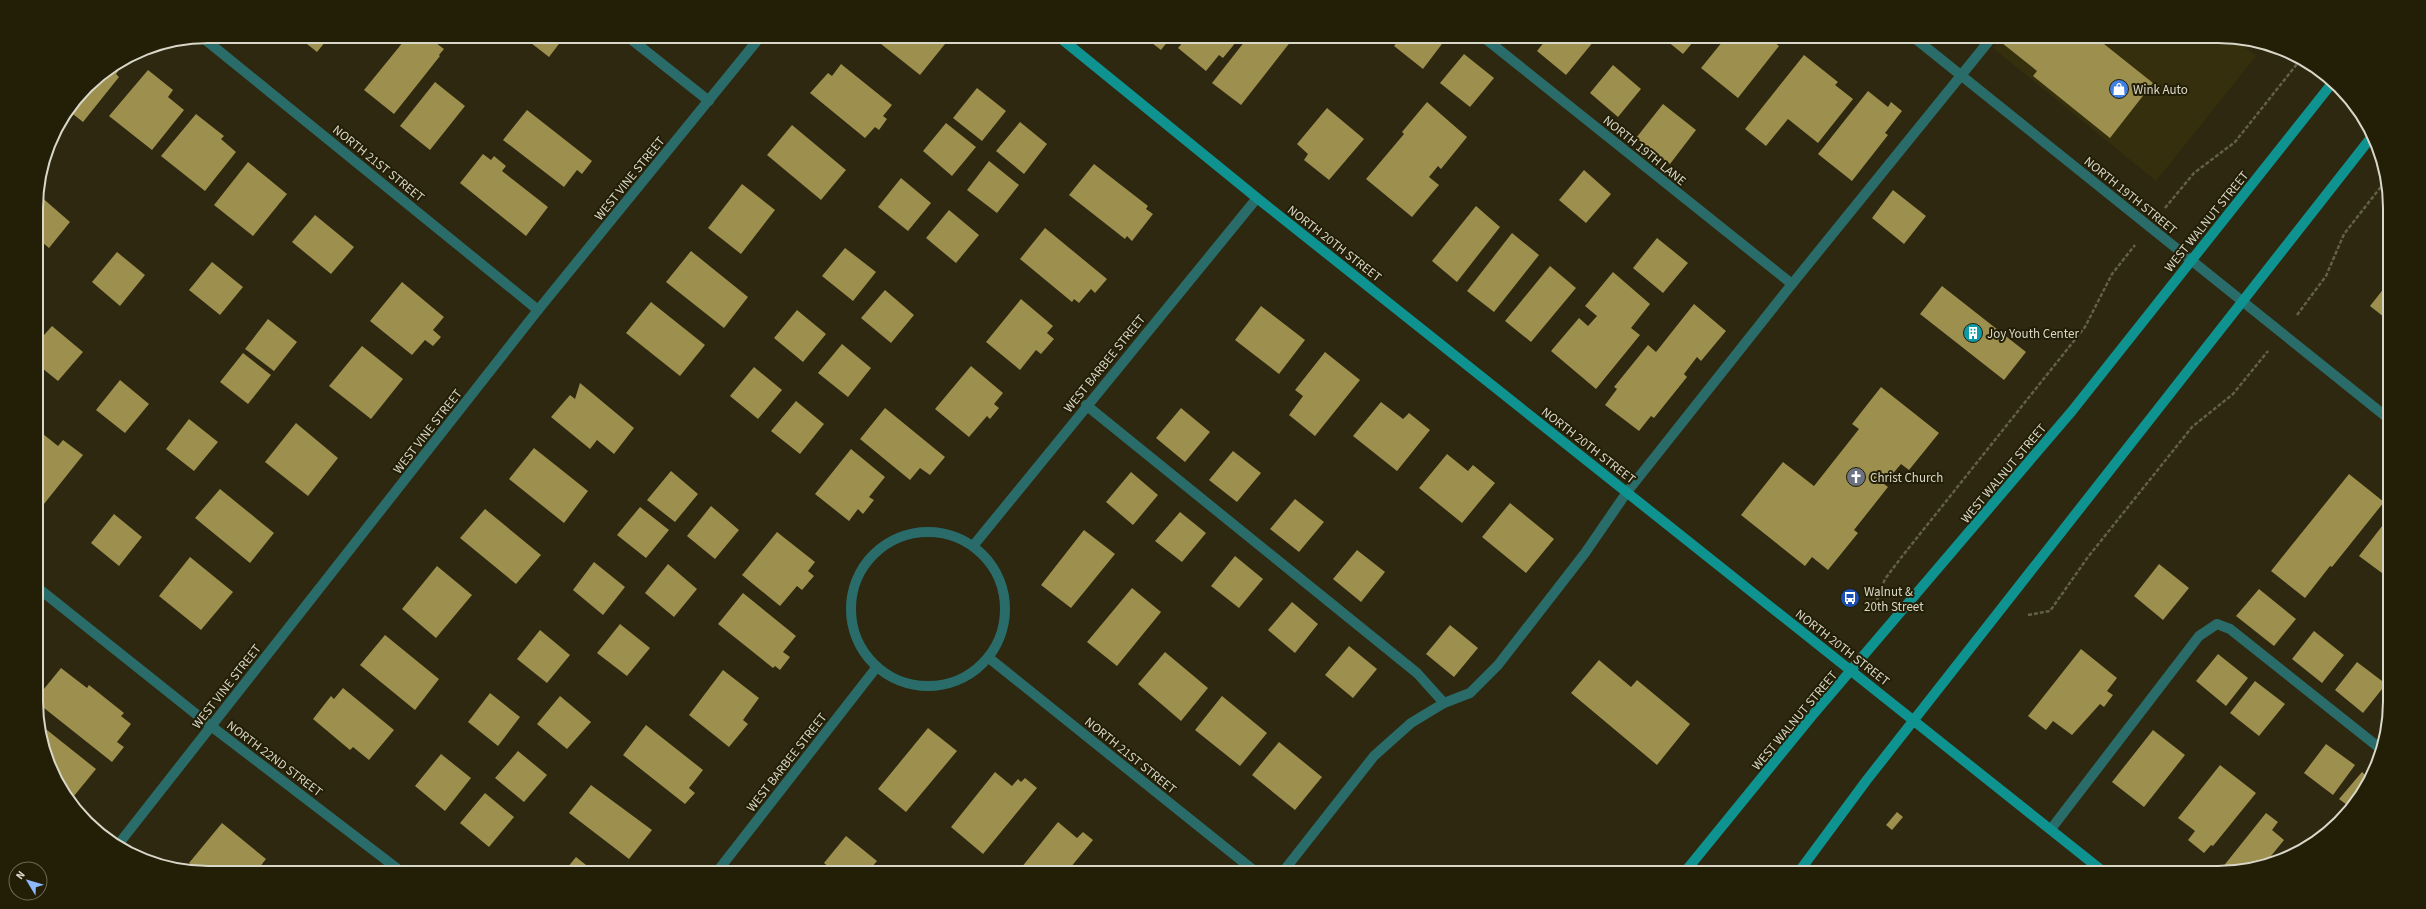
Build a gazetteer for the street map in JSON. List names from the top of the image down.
{
  "streets": {
    "main road": ["WEST WALNUT STREET", "NORTH 20TH STREET"],
    "street": [
      "NORTH 19TH LANE",
      "NORTH 21ST STREET",
      "WEST VINE STREET",
      "NORTH 19TH STREET",
      "WEST BARBEE STREET",
      "NORTH 22ND STREET"
    ]
  },
  "crossings": [
    ["NORTH 21ST STREET", "WEST VINE STREET"],
    ["WEST VINE STREET", "NORTH 22ND STREET"],
    ["NORTH 19TH STREET", "WEST WALNUT STREET"],
    ["WEST WALNUT STREET", "NORTH 20TH STREET"],
    ["NORTH 20TH STREET", "WEST BARBEE STREET"]
  ],
  "places": {
    "shop": ["Wink Auto"],
    "building": ["Joy Youth Center"],
    "church": ["Christ Church"],
    "bus stop": ["Walnut & 20th Street"]
  },
  "north": "top left"
}
